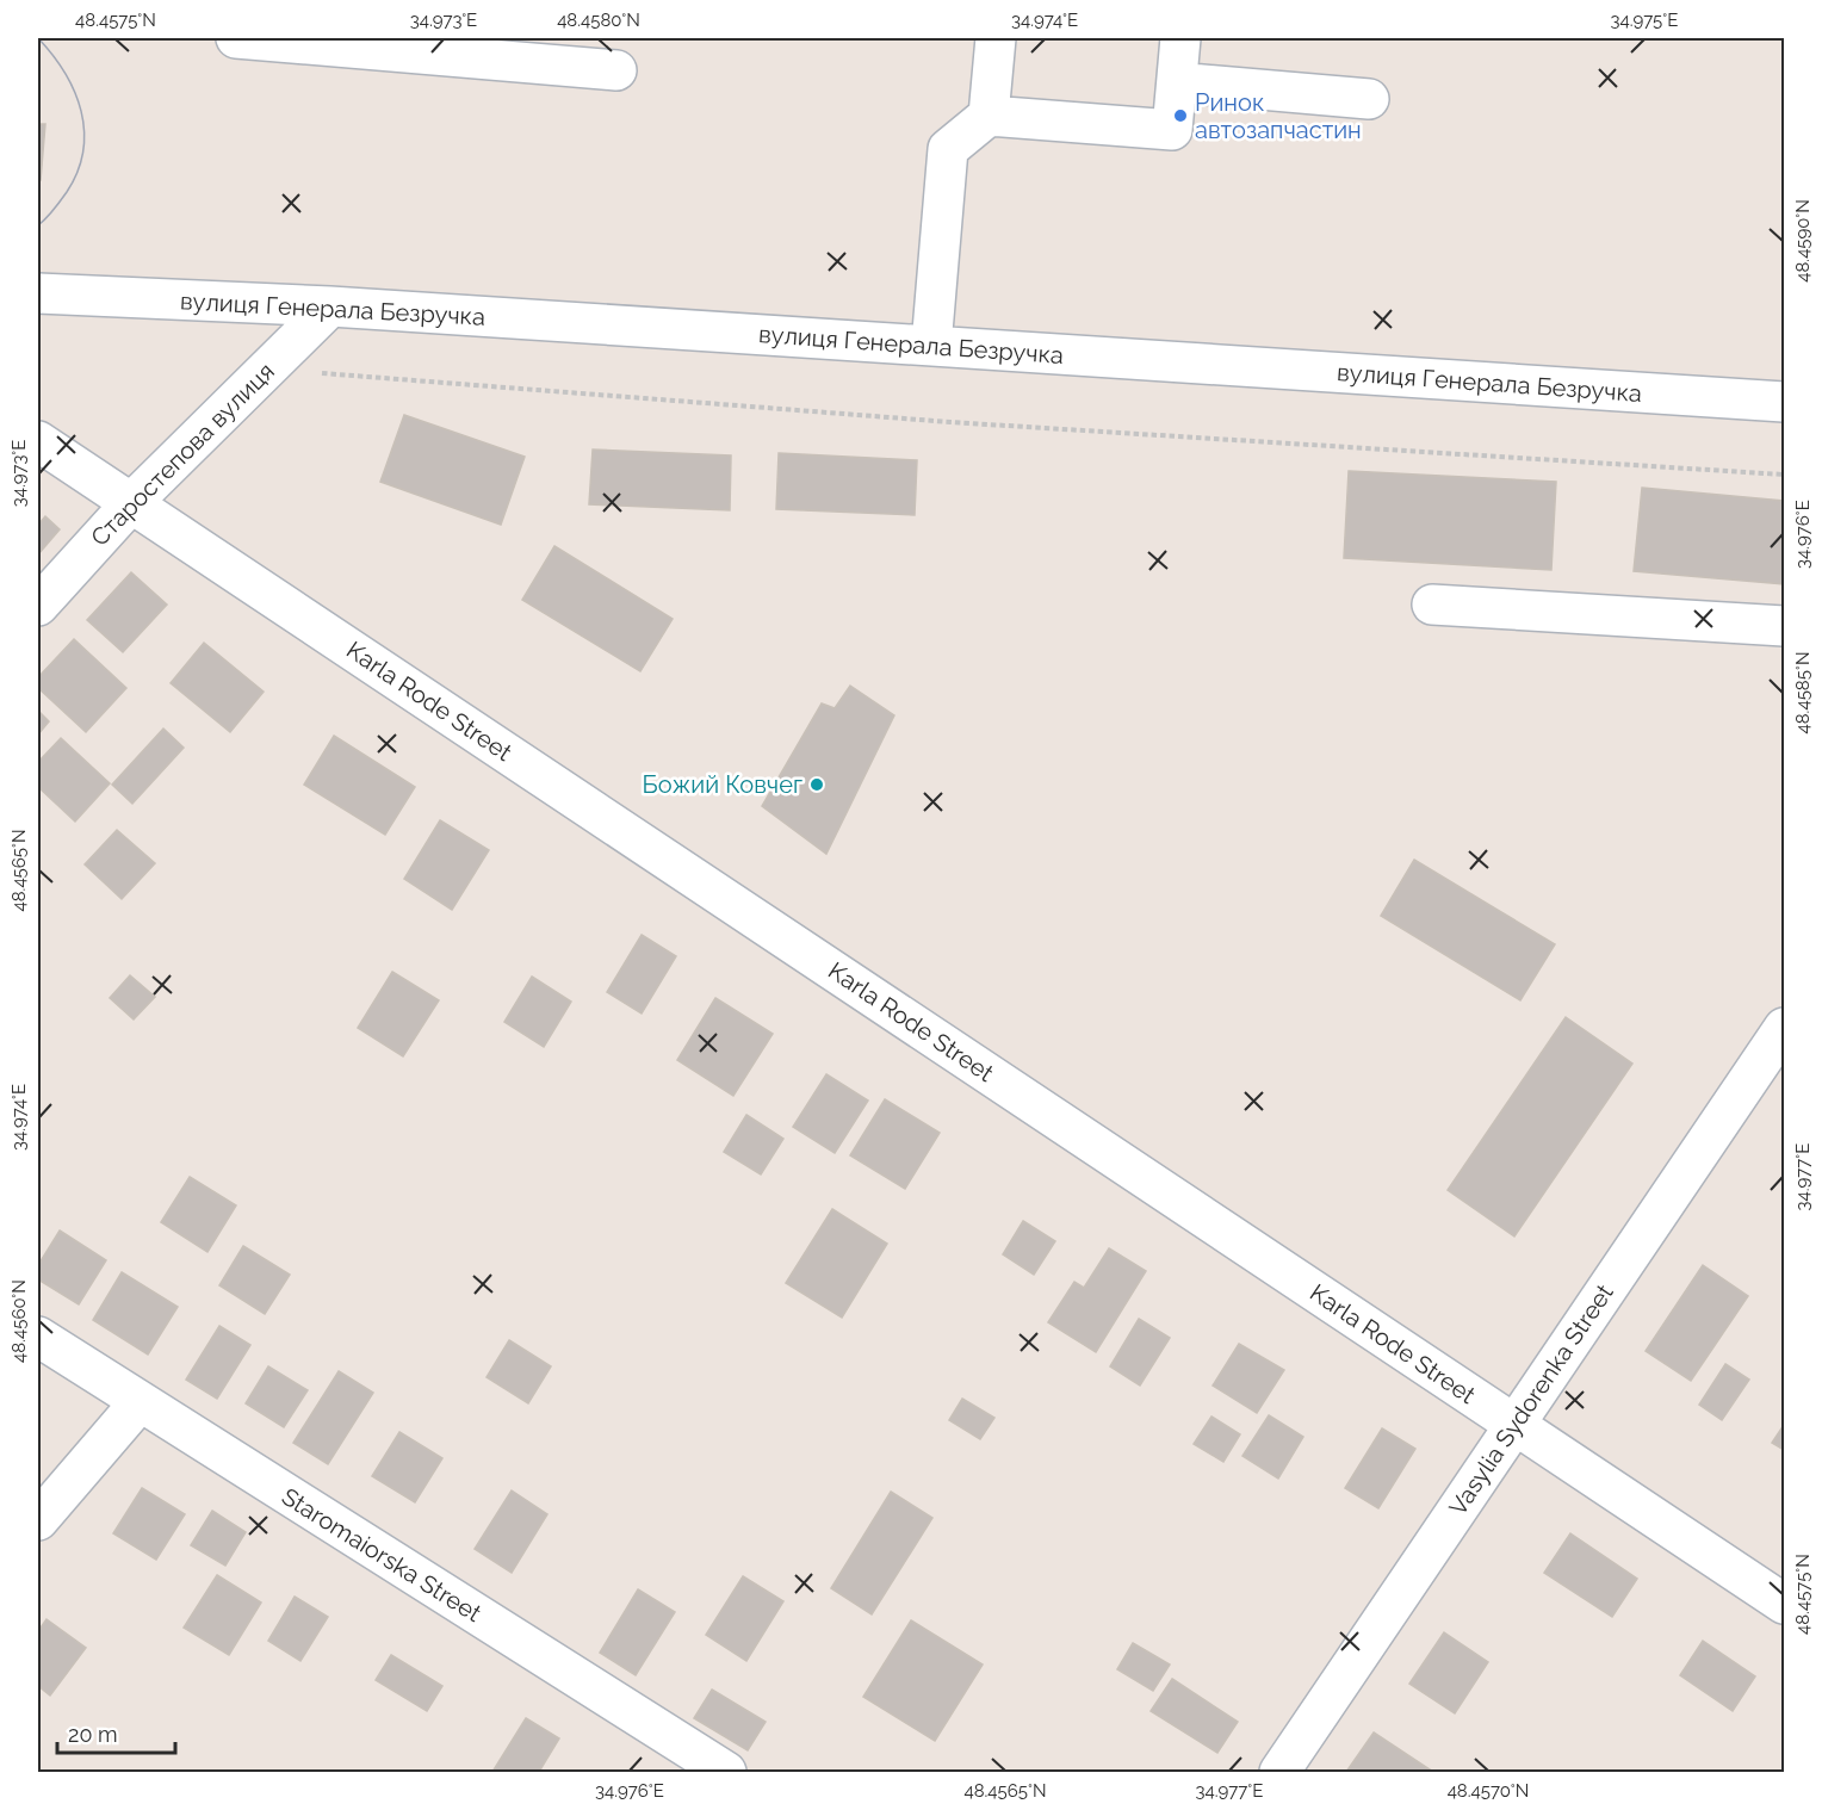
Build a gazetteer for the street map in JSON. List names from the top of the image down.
{
  "streets": {
    "street": [
      "вулиця Генерала Безручка",
      "Старостепова вулиця",
      "Karla Rode Street",
      "Vasylia Sydorenka Street",
      "Staromaiorska Street"
    ]
  },
  "crossings": [
    ["вулиця Генерала Безручка", "Старостепова вулиця"],
    ["Старостепова вулиця", "Karla Rode Street"],
    ["Karla Rode Street", "Vasylia Sydorenka Street"]
  ],
  "places": ["Ринок автозапчастин", "Божий Ковчег"],
  "scale_bar": "20 m",
  "coordinates": [
    "48.4575°N",
    "34.973°E",
    "48.4580°N",
    "34.974°E",
    "34.975°E",
    "48.4590°N",
    "34.976°E",
    "48.4585°N",
    "48.4565°N",
    "34.977°E",
    "48.4560°N",
    "48.4570°N"
  ]
}
